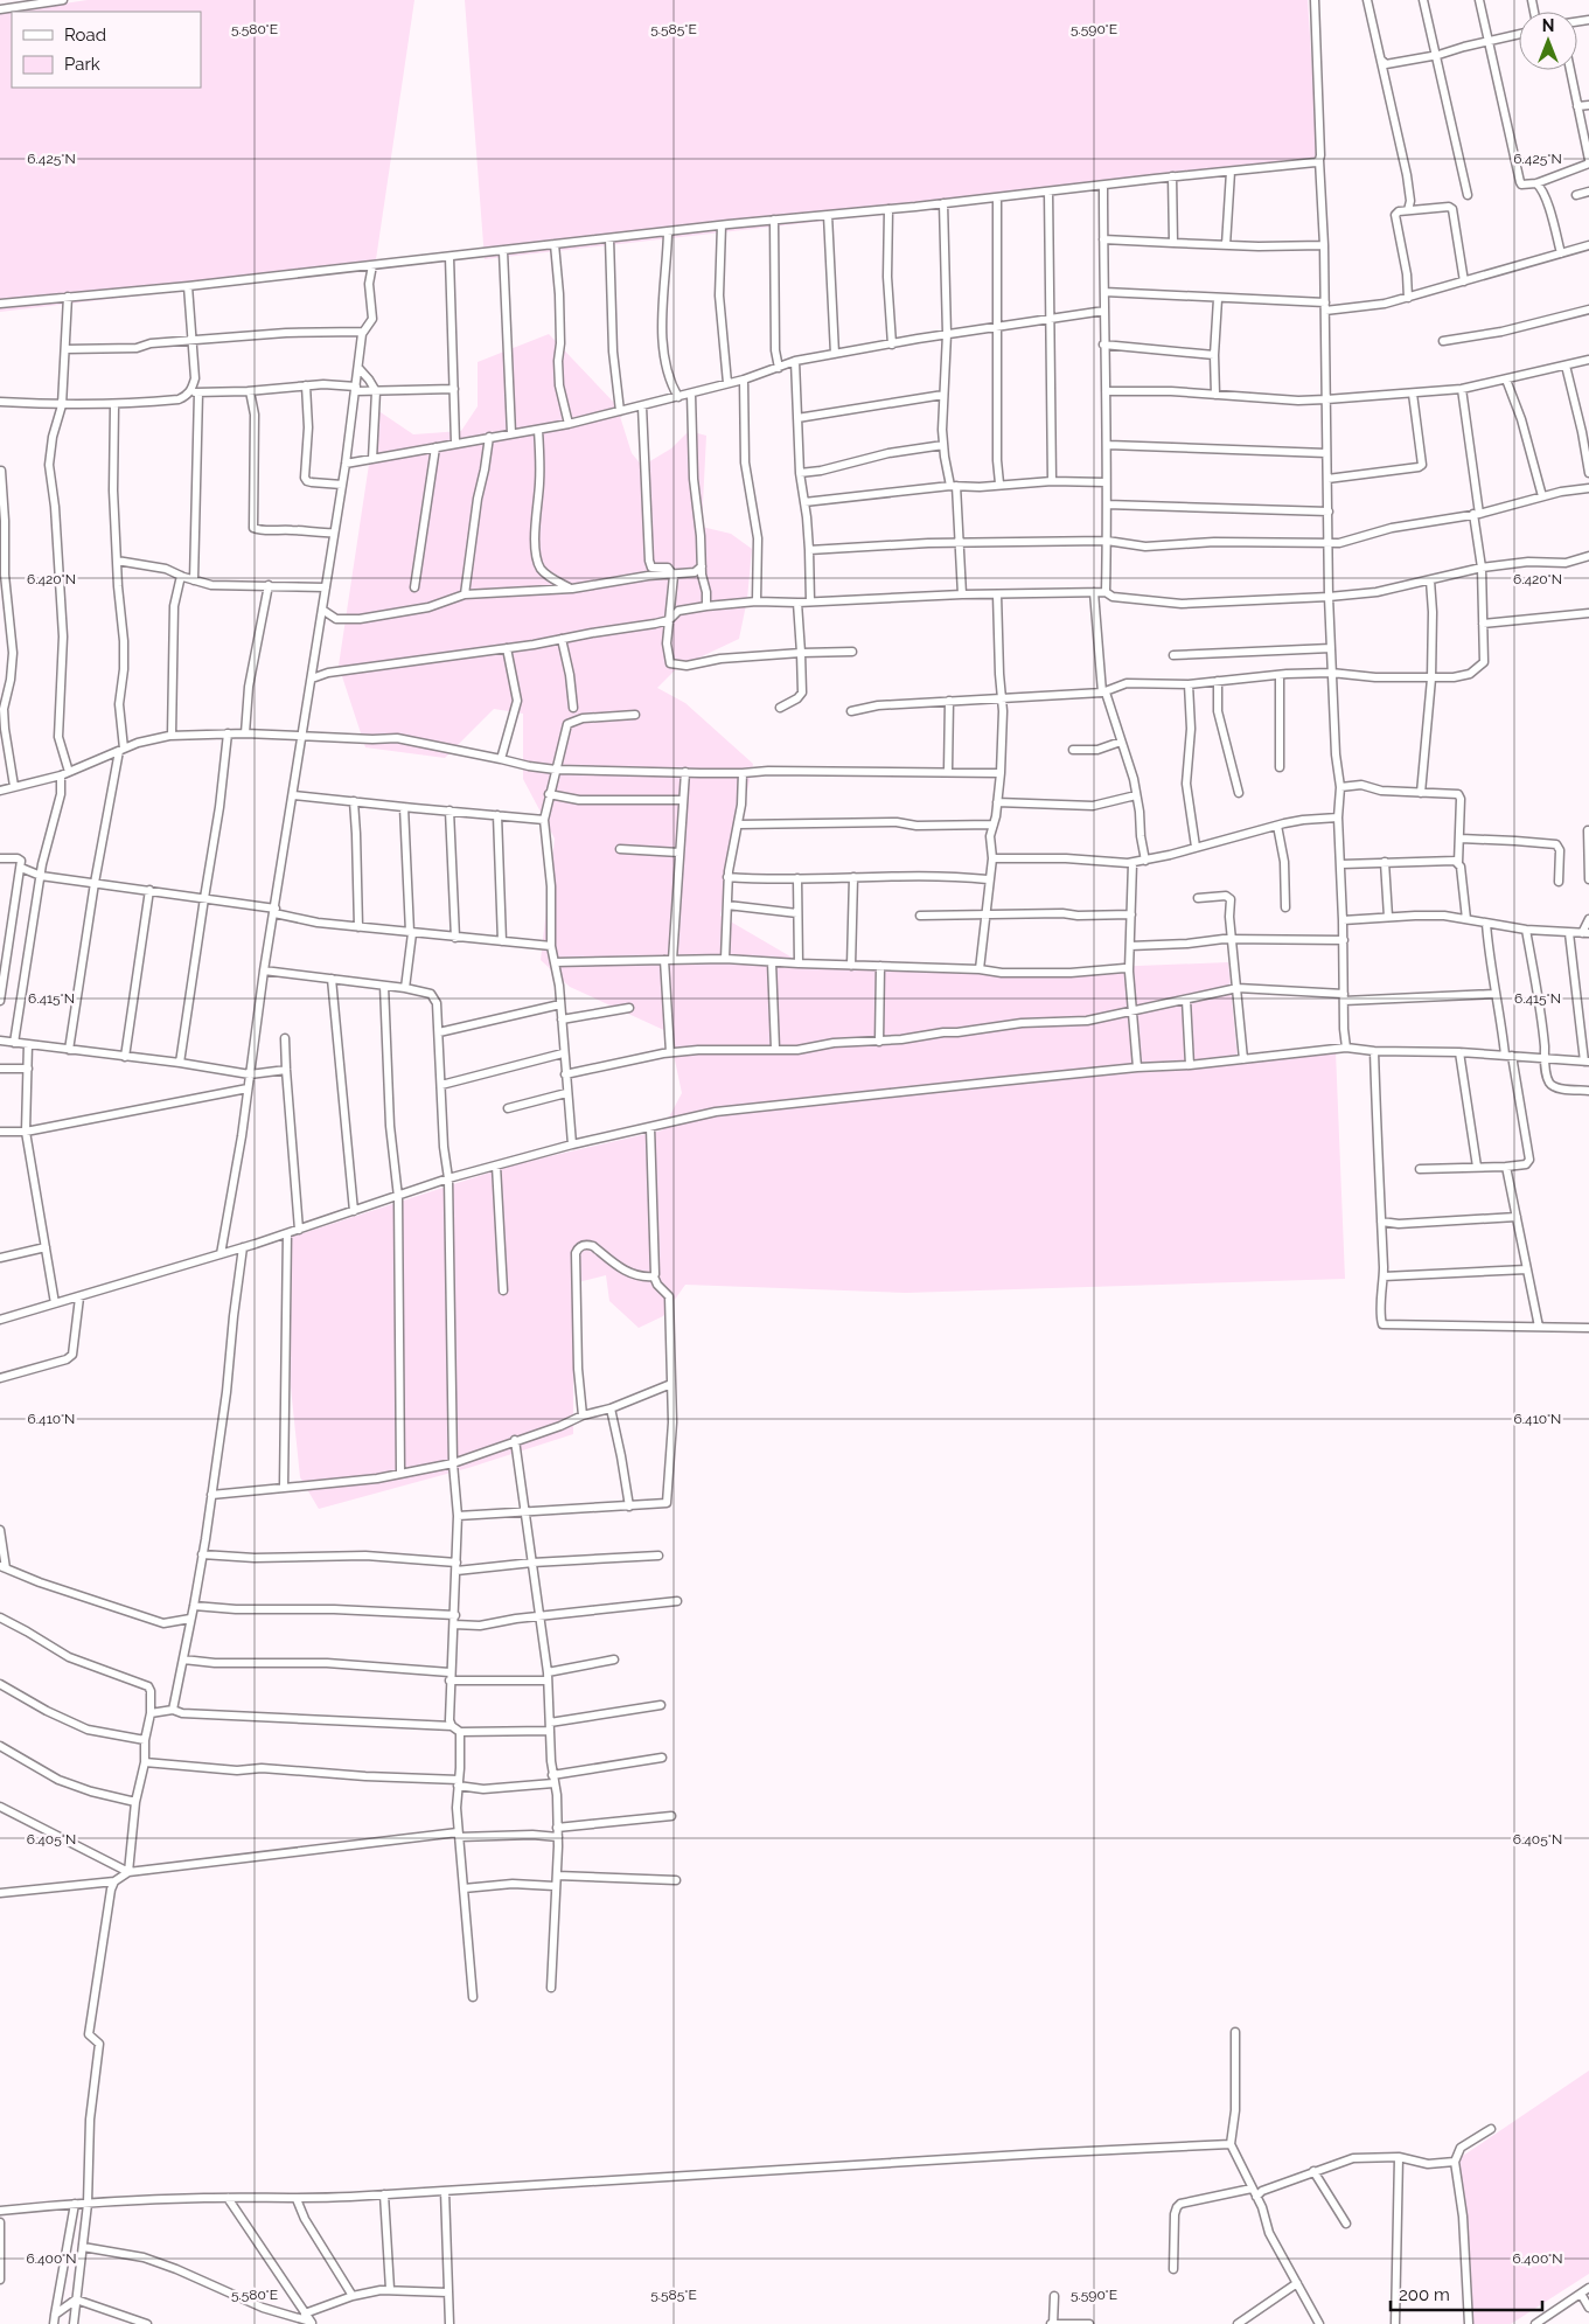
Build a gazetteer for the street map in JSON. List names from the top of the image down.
{
  "legend": ["Road", "Park"],
  "scale_bar": "200 m",
  "north": "top",
  "coordinates": [
    "5.580°E",
    "5.585°E",
    "5.590°E",
    "6.425°N",
    "6.420°N",
    "6.415°N",
    "6.410°N",
    "6.405°N",
    "6.400°N"
  ]
}
